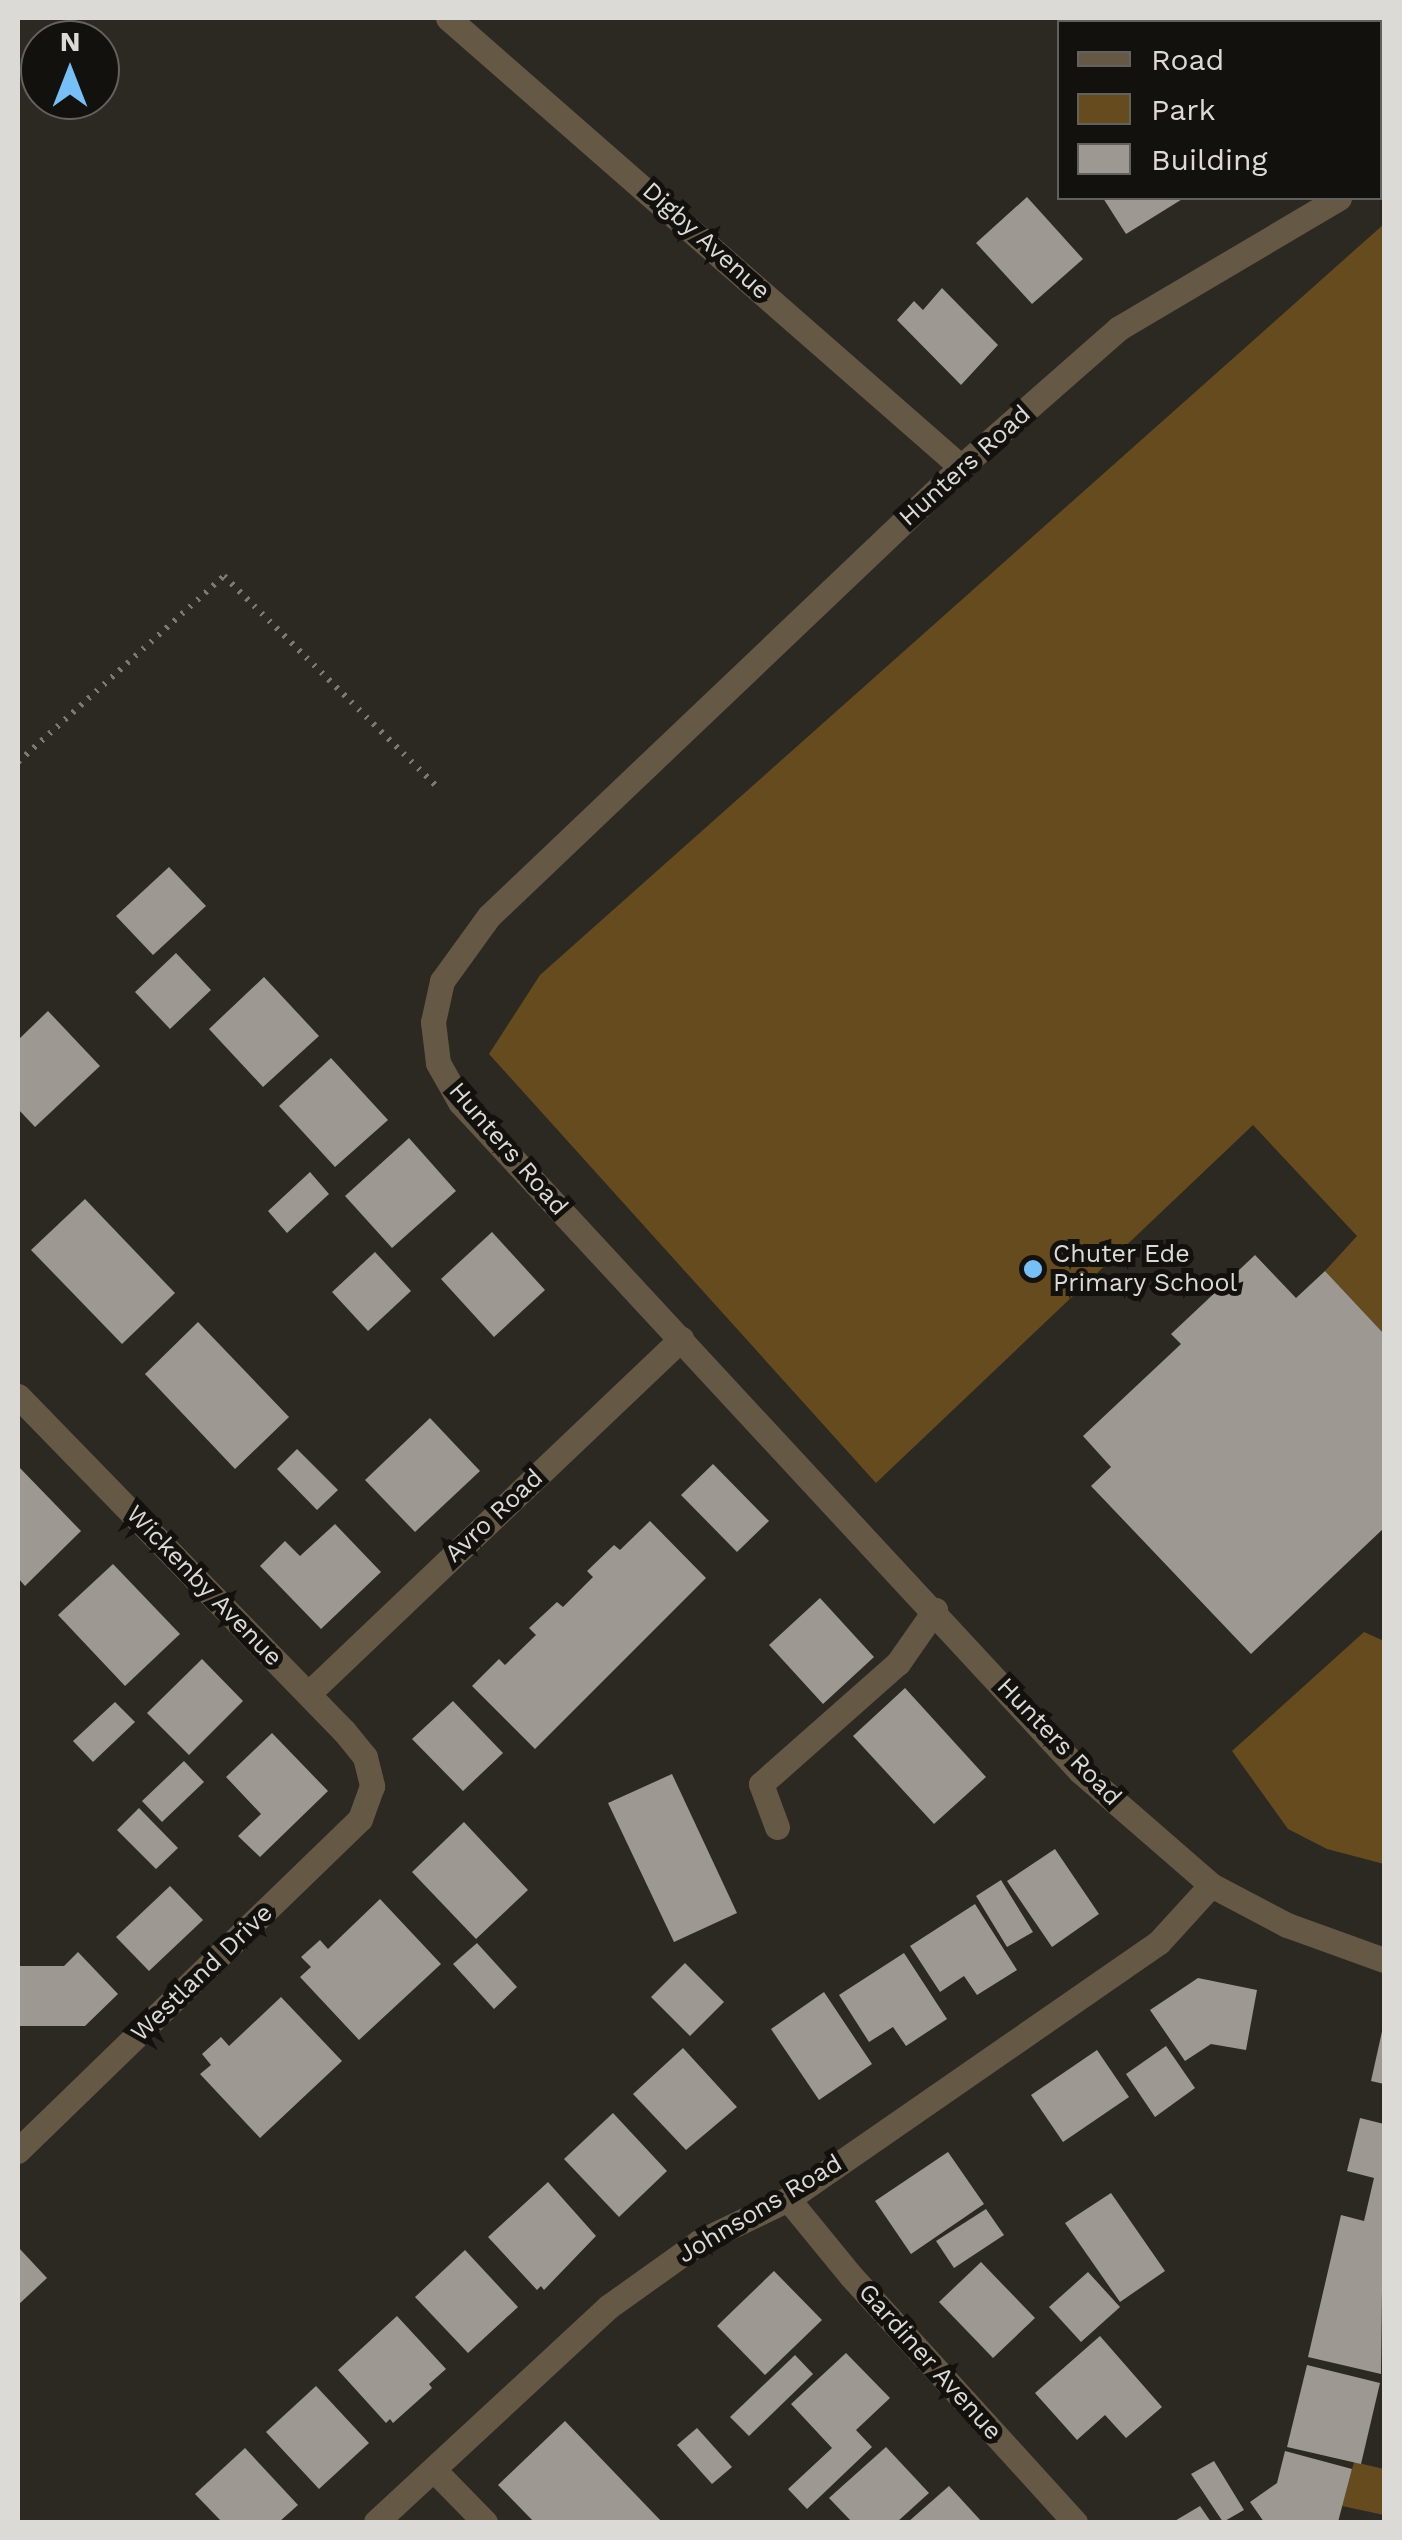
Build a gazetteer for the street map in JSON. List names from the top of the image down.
{
  "streets": {
    "street": [
      "Digby Avenue",
      "Hunters Road",
      "Avro Road",
      "Wickenby Avenue",
      "Westland Drive",
      "Johnsons Road",
      "Gardiner Avenue"
    ]
  },
  "crossings": [
    ["Digby Avenue", "Hunters Road"],
    ["Hunters Road", "Avro Road"],
    ["Hunters Road", "Johnsons Road"],
    ["Avro Road", "Wickenby Avenue"],
    ["Wickenby Avenue", "Westland Drive"],
    ["Johnsons Road", "Gardiner Avenue"]
  ],
  "places": ["Chuter Ede Primary School"],
  "legend": ["Road", "Park", "Building"],
  "north": "top"
}
